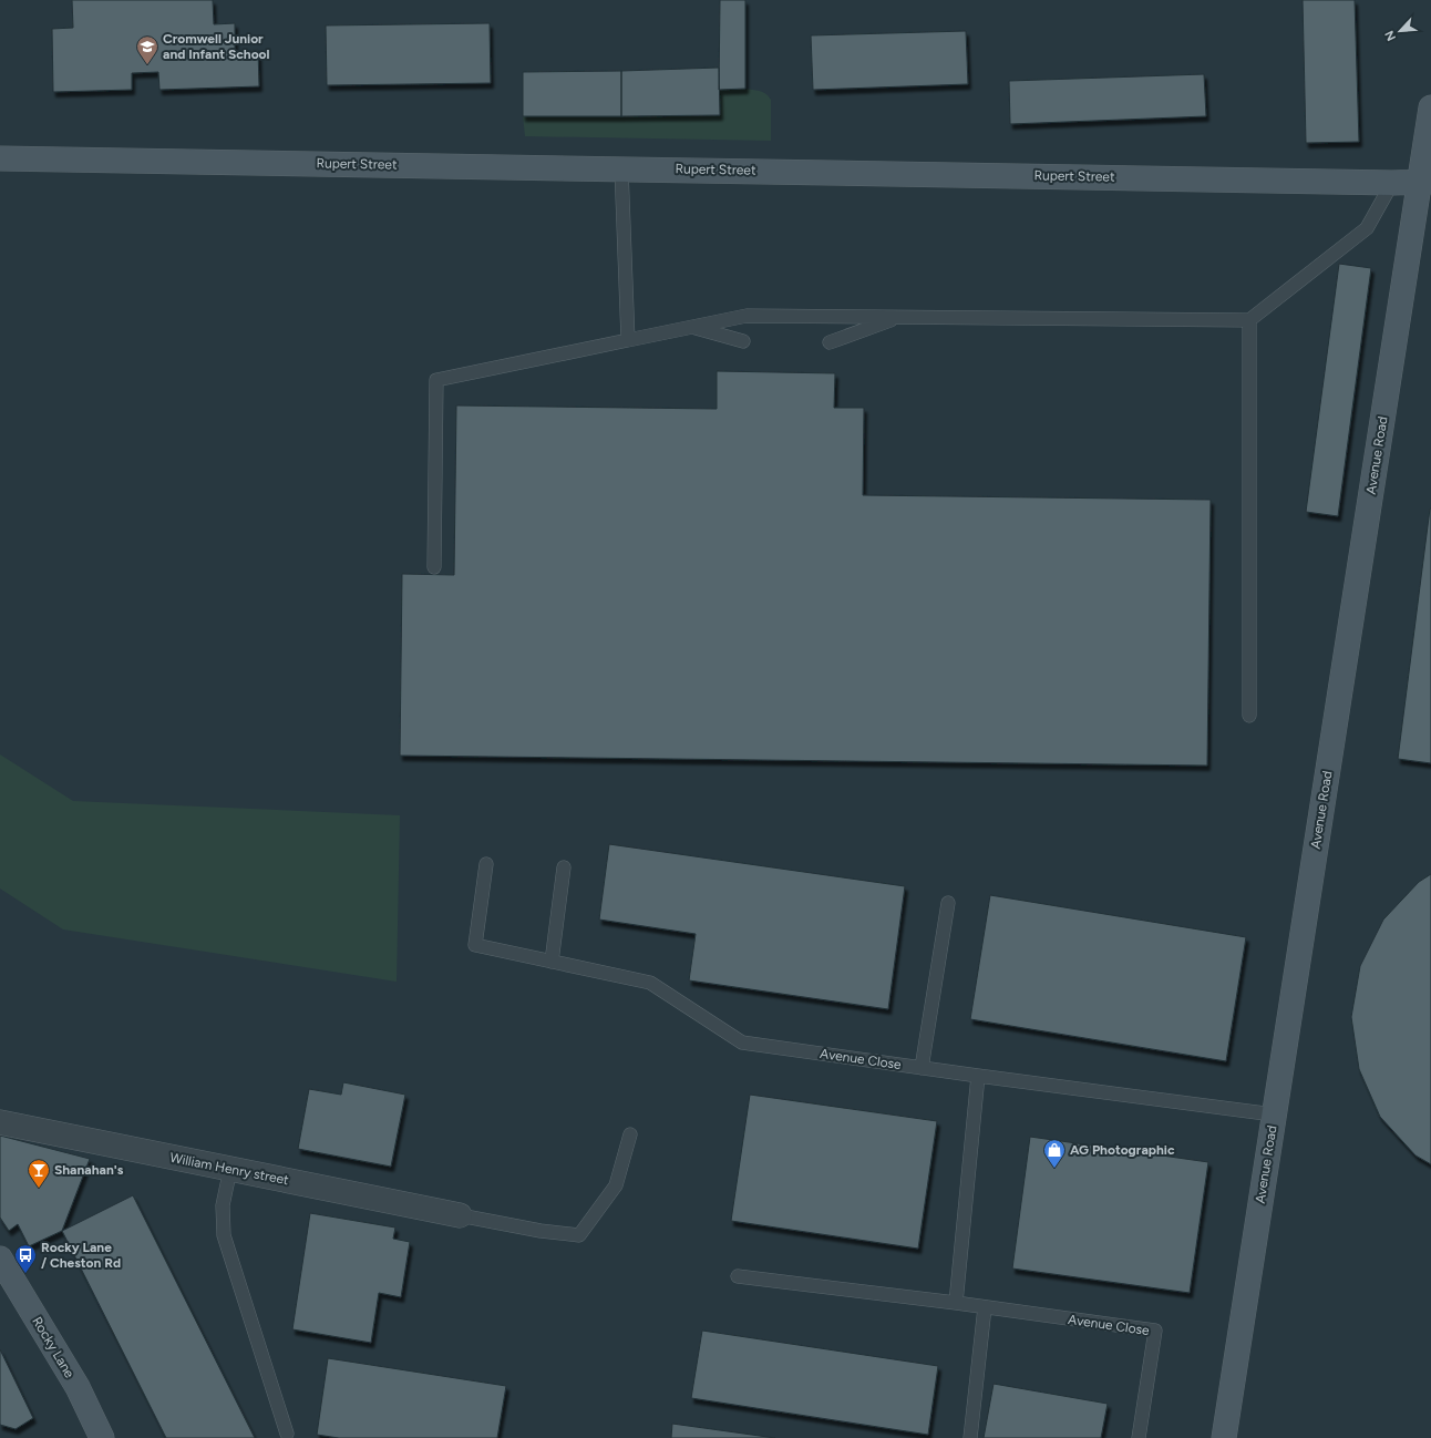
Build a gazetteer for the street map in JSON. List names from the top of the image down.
{
  "streets": {
    "street": [
      "Rupert Street",
      "Avenue Road",
      "William Henry street",
      "Rocky Lane"
    ],
    "lane": ["Avenue Close"]
  },
  "crossings": [
    ["Rupert Street", "Avenue Road"],
    ["Avenue Road", "Avenue Close"]
  ],
  "places": {
    "school or university": ["Cromwell Junior and Infant School"],
    "shop": ["AG Photographic"],
    "bar": ["Shanahan's"],
    "bus stop": ["Rocky Lane / Cheston Rd"]
  },
  "north": "bottom left"
}
